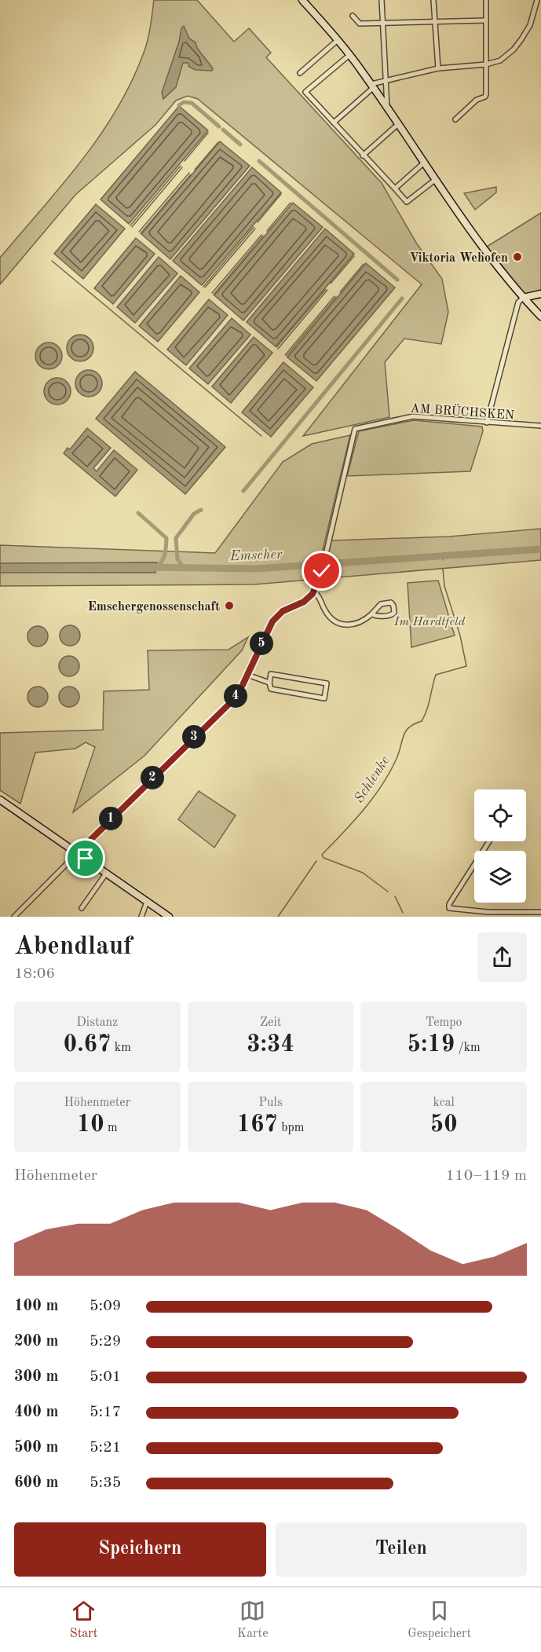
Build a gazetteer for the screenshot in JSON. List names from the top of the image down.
{
  "streets": {
    "street": ["AM BRÜCHSKEN"]
  },
  "water": ["Emscher", "Schlenke"],
  "parks": ["Im Hardtfeld"],
  "places": ["Viktoria Wehofen", "Emschergenossenschaft"],
  "page": {
    "pins": [
      "5",
      "4",
      "3",
      "2",
      "1"
    ],
    "heading": ["Abendlauf", "18:06"],
    "stats": [
      ["Distanz", "0.67 km"],
      ["Zeit", "3:34"],
      ["Tempo", "5:19 /km"],
      ["Höhenmeter", "10 m"],
      ["Puls", "167 bpm"],
      ["kcal", "50"]
    ],
    "chart": ["Höhenmeter", "110–119 m"],
    "list": [
      {
        "name": "100 m",
        "note": "5:09"
      },
      {
        "name": "200 m",
        "note": "5:29"
      },
      {
        "name": "300 m",
        "note": "5:01"
      },
      {
        "name": "400 m",
        "note": "5:17"
      },
      {
        "name": "500 m",
        "note": "5:21"
      },
      {
        "name": "600 m",
        "note": "5:35"
      }
    ],
    "buttons": ["Speichern", "Teilen"],
    "tabs": ["Start", "Karte", "Gespeichert"]
  }
}
